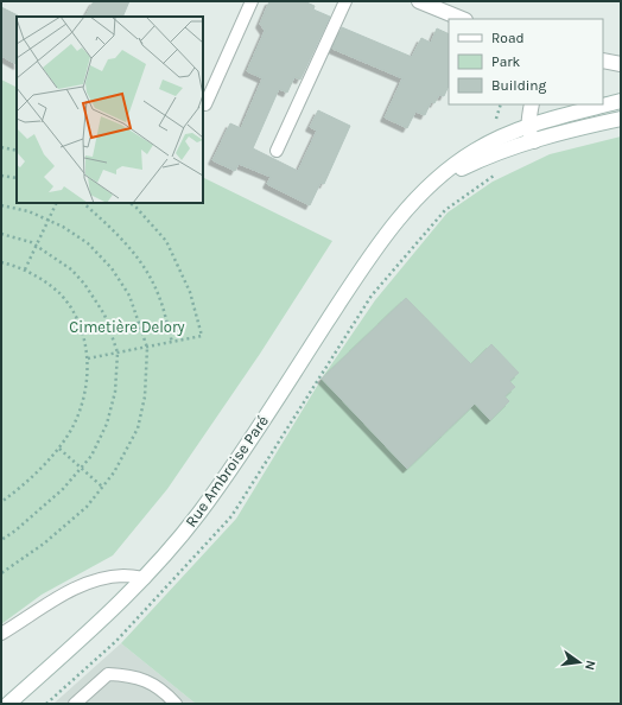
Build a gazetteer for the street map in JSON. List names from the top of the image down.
{
  "streets": {
    "street": ["Rue Ambroise Paré"]
  },
  "parks": ["Cimetière Delory"],
  "legend": ["Road", "Park", "Building"],
  "north": "right"
}
